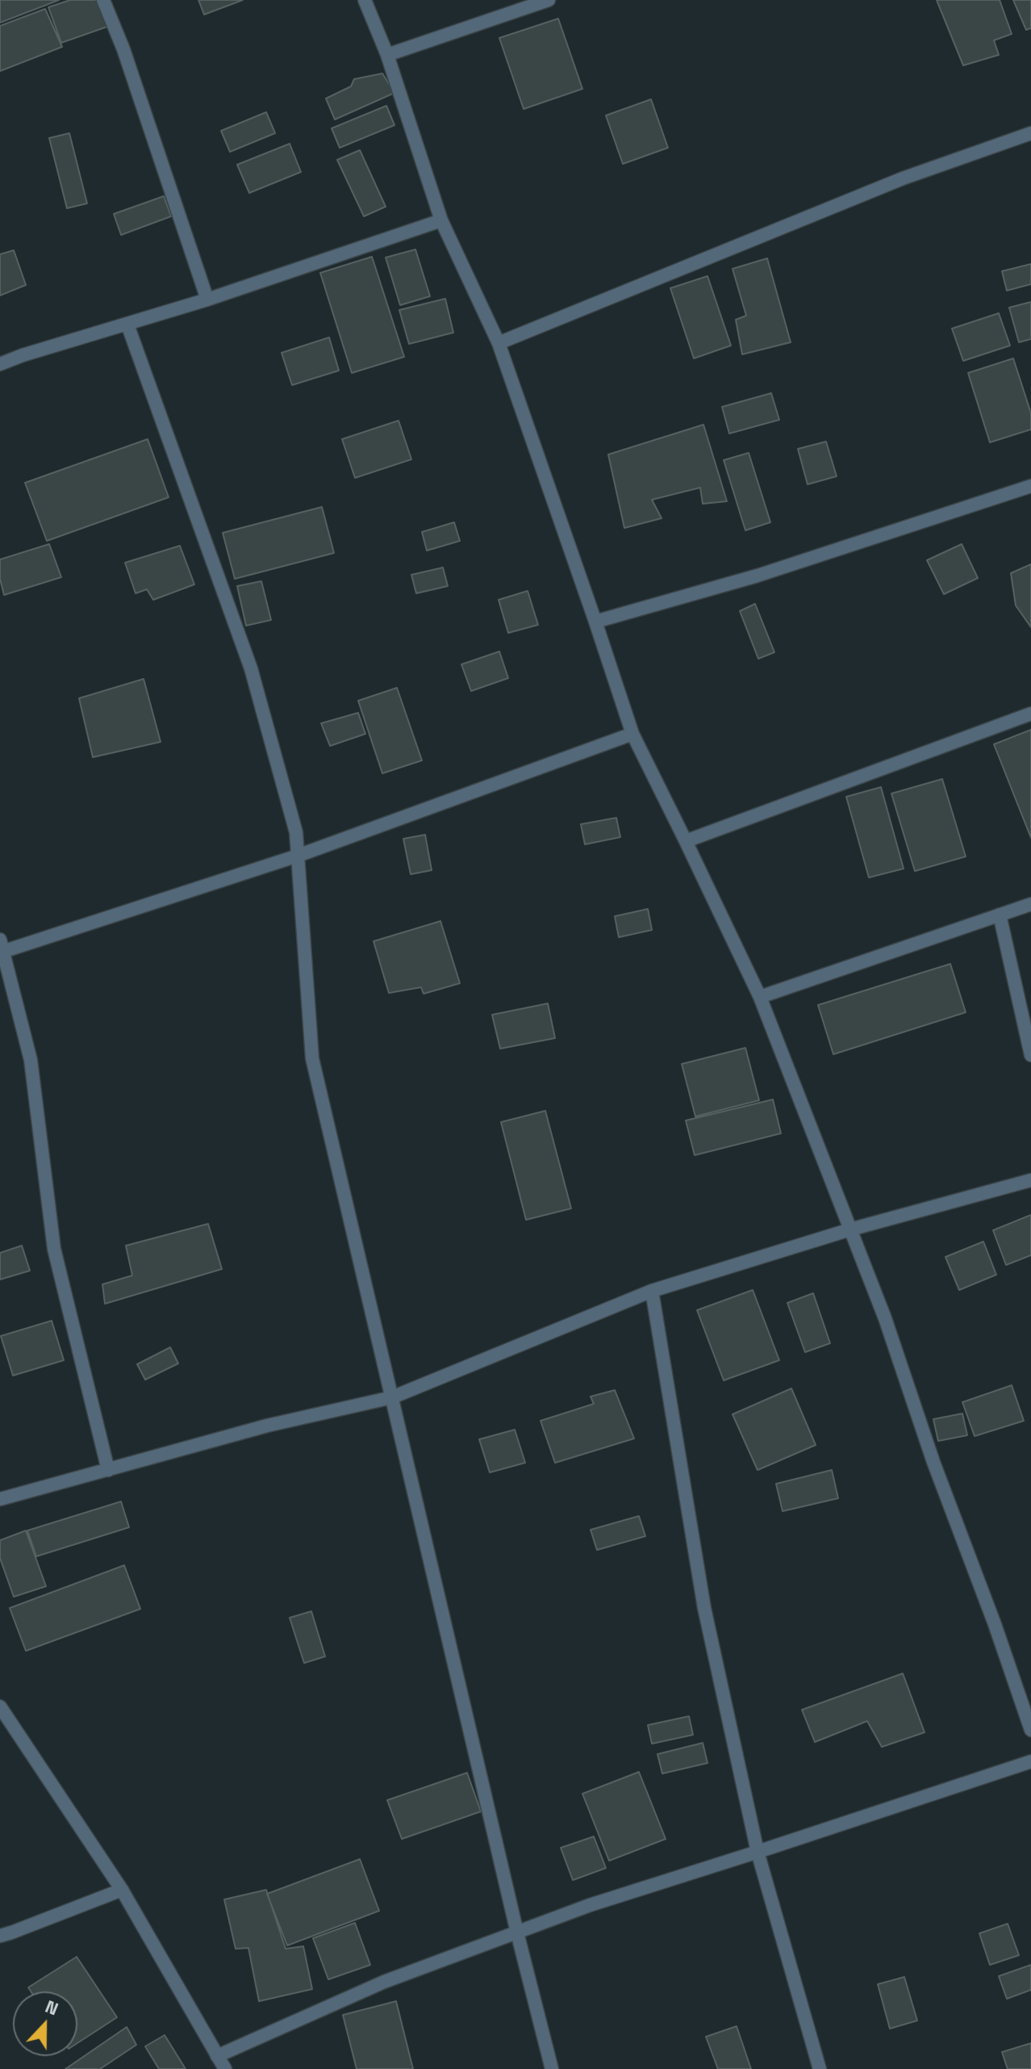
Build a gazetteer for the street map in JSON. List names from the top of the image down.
{
  "north": "top"
}
